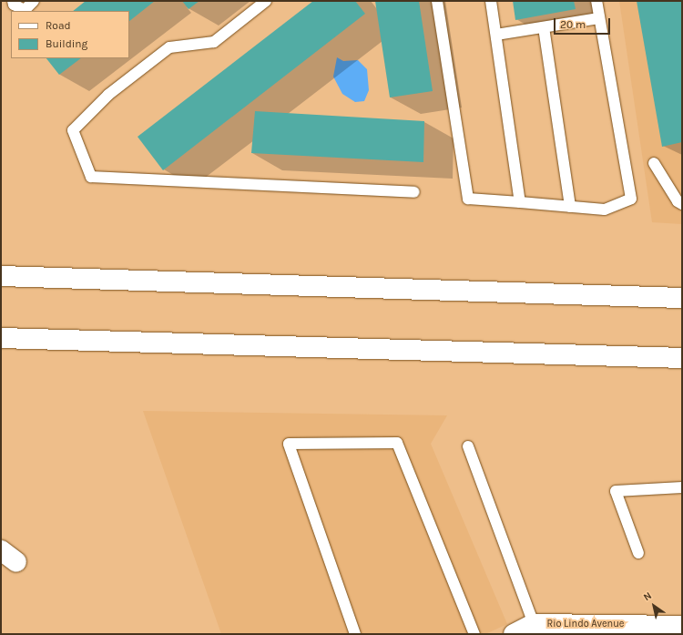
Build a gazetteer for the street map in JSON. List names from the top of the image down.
{
  "streets": {
    "main road": ["Rio Lindo Avenue"]
  },
  "legend": ["Road", "Building"],
  "scale_bar": "20 m",
  "north": "top left"
}
